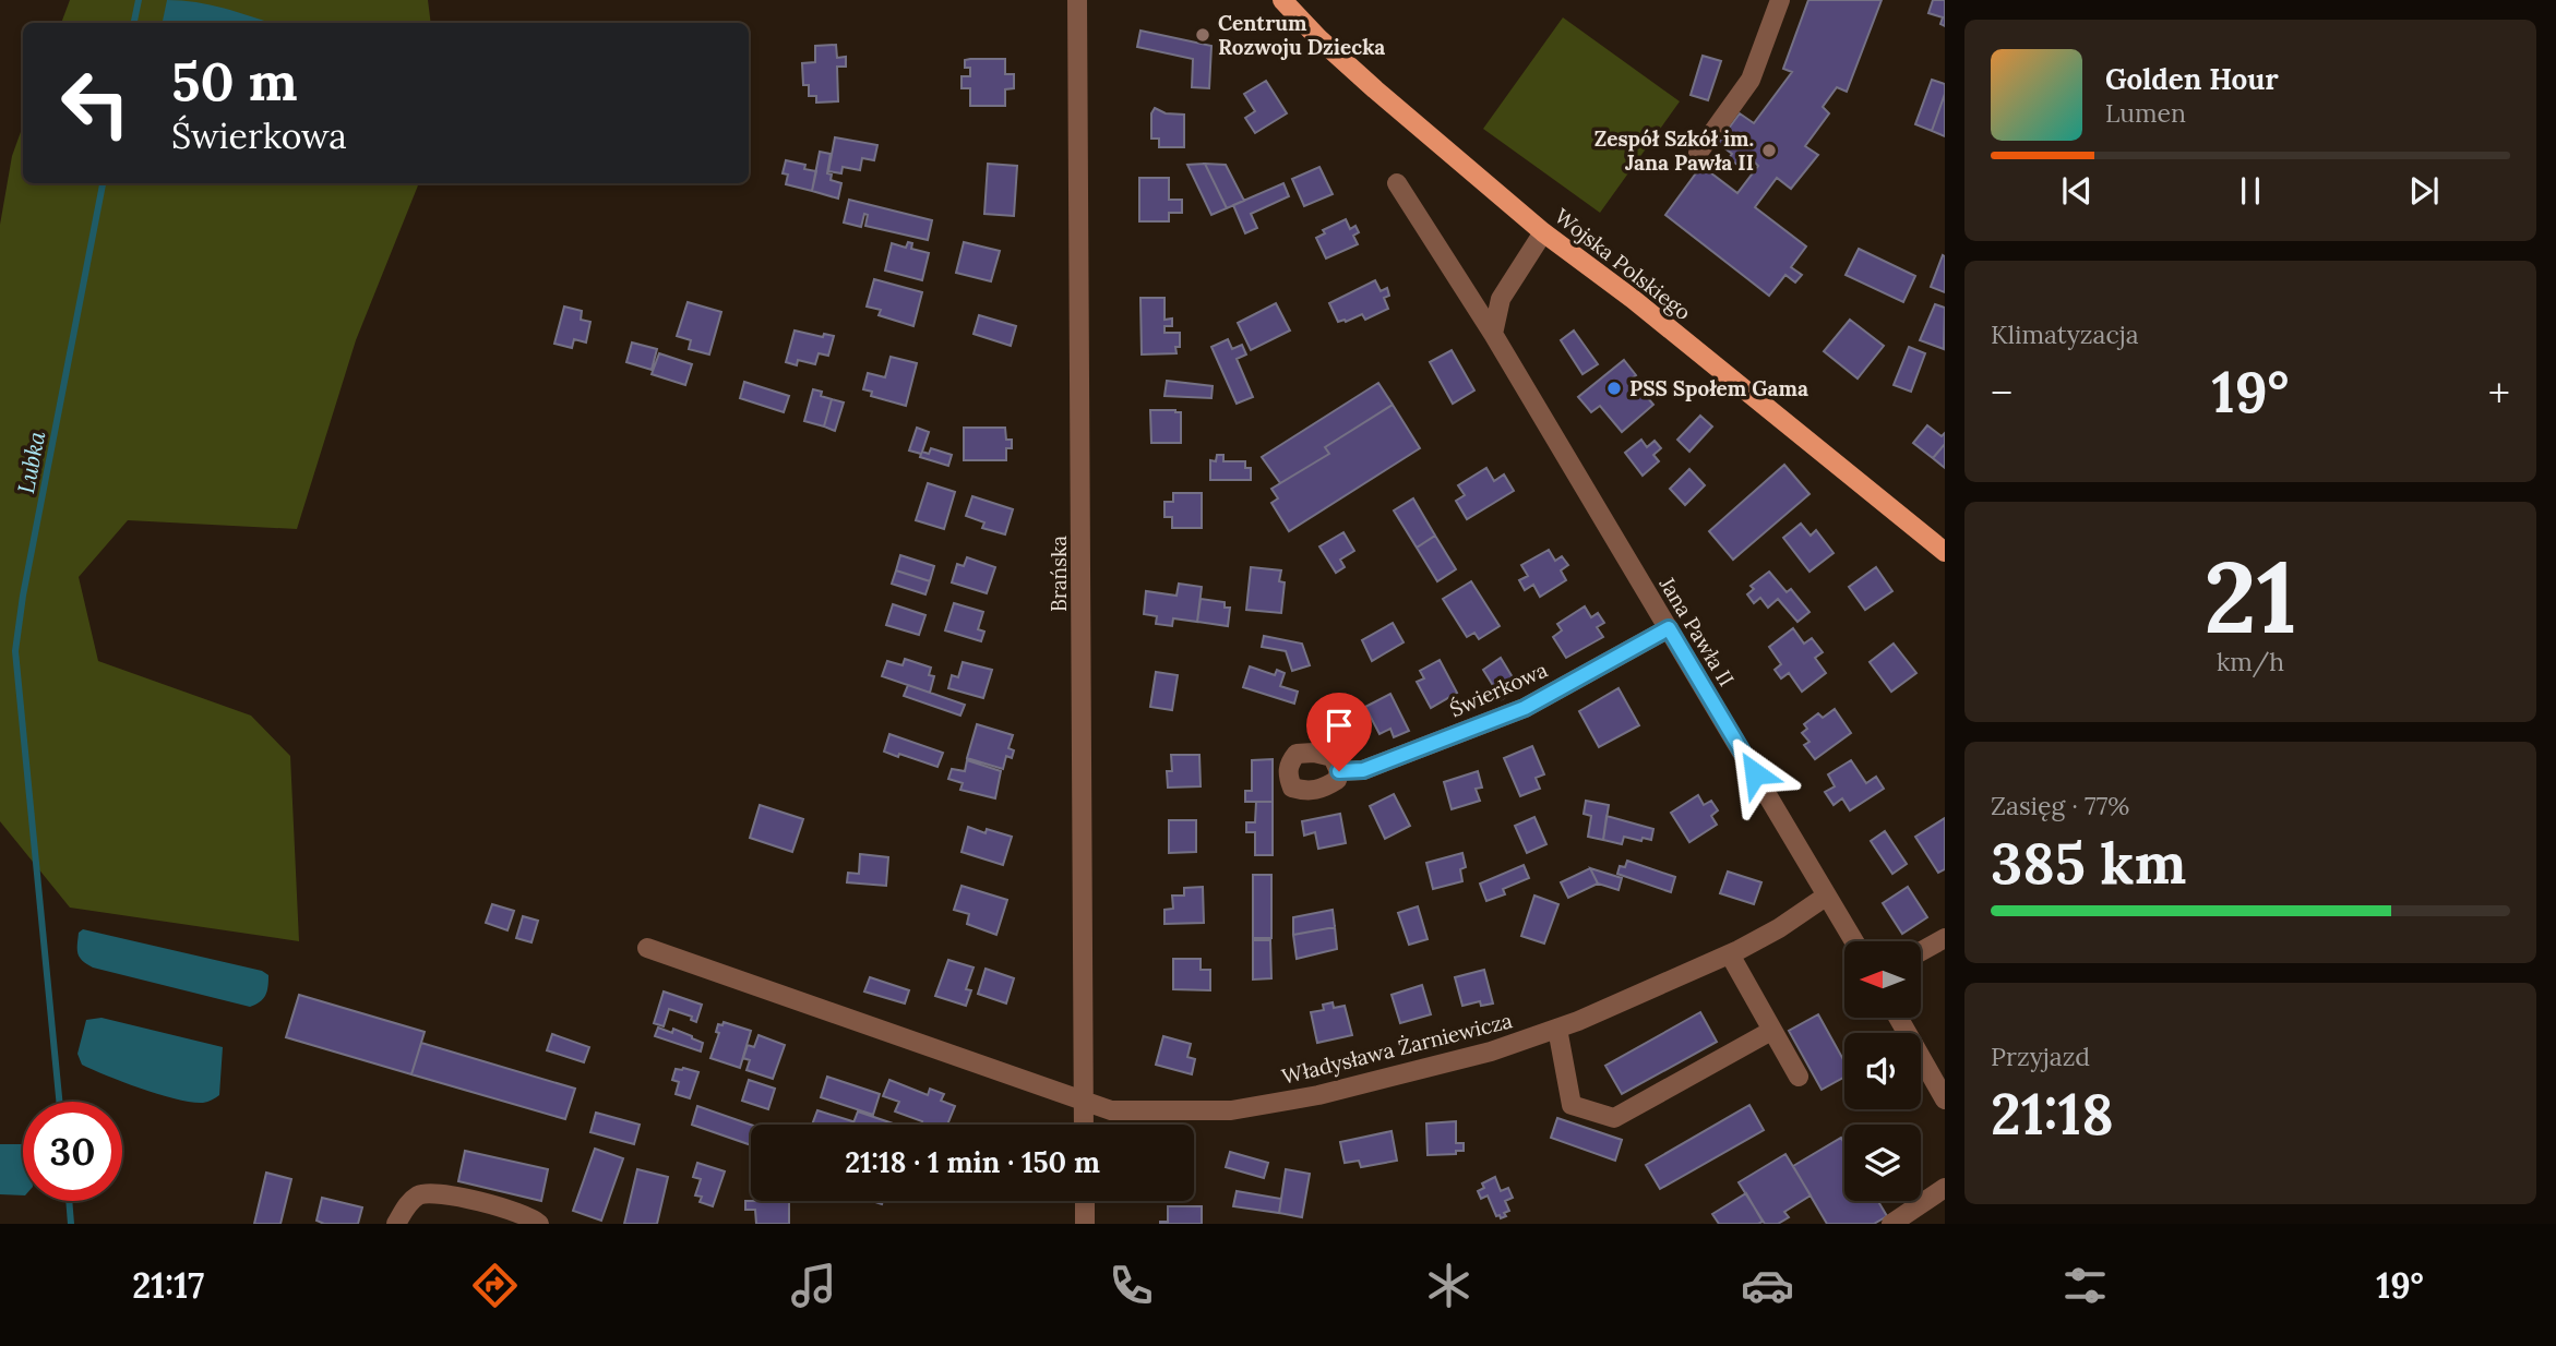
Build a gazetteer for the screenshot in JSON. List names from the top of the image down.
{
  "streets": {
    "main road": ["Wojska Polskiego"],
    "street": [
      "Brańska",
      "Jana Pawła II",
      "Świerkowa",
      "Władysława Żarniewicza"
    ]
  },
  "crossings": [
    ["Brańska", "Władysława Żarniewicza"],
    ["Jana Pawła II", "Świerkowa"],
    ["Jana Pawła II", "Władysława Żarniewicza"]
  ],
  "water": ["Lubka"],
  "places": ["Centrum Rozwoju Dziecka", "Zespół Szkół im. Jana Pawła II", "PSS Społem Gama"],
  "north": "left",
  "page": {
    "turn": ["50 m", "Świerkowa"],
    "song": ["Golden Hour", "Lumen"],
    "tile": [
      "Klimatyzacja",
      ["21", "km/h"],
      ["Zasięg · 77%", "385 km"],
      ["Przyjazd", "21:18"]
    ],
    "heat": ["−", "19°", "+"],
    "limit": "30",
    "trip": "21:18 · 1 min · 150 m",
    "tabs": ["21:17", "19°"]
  }
}
